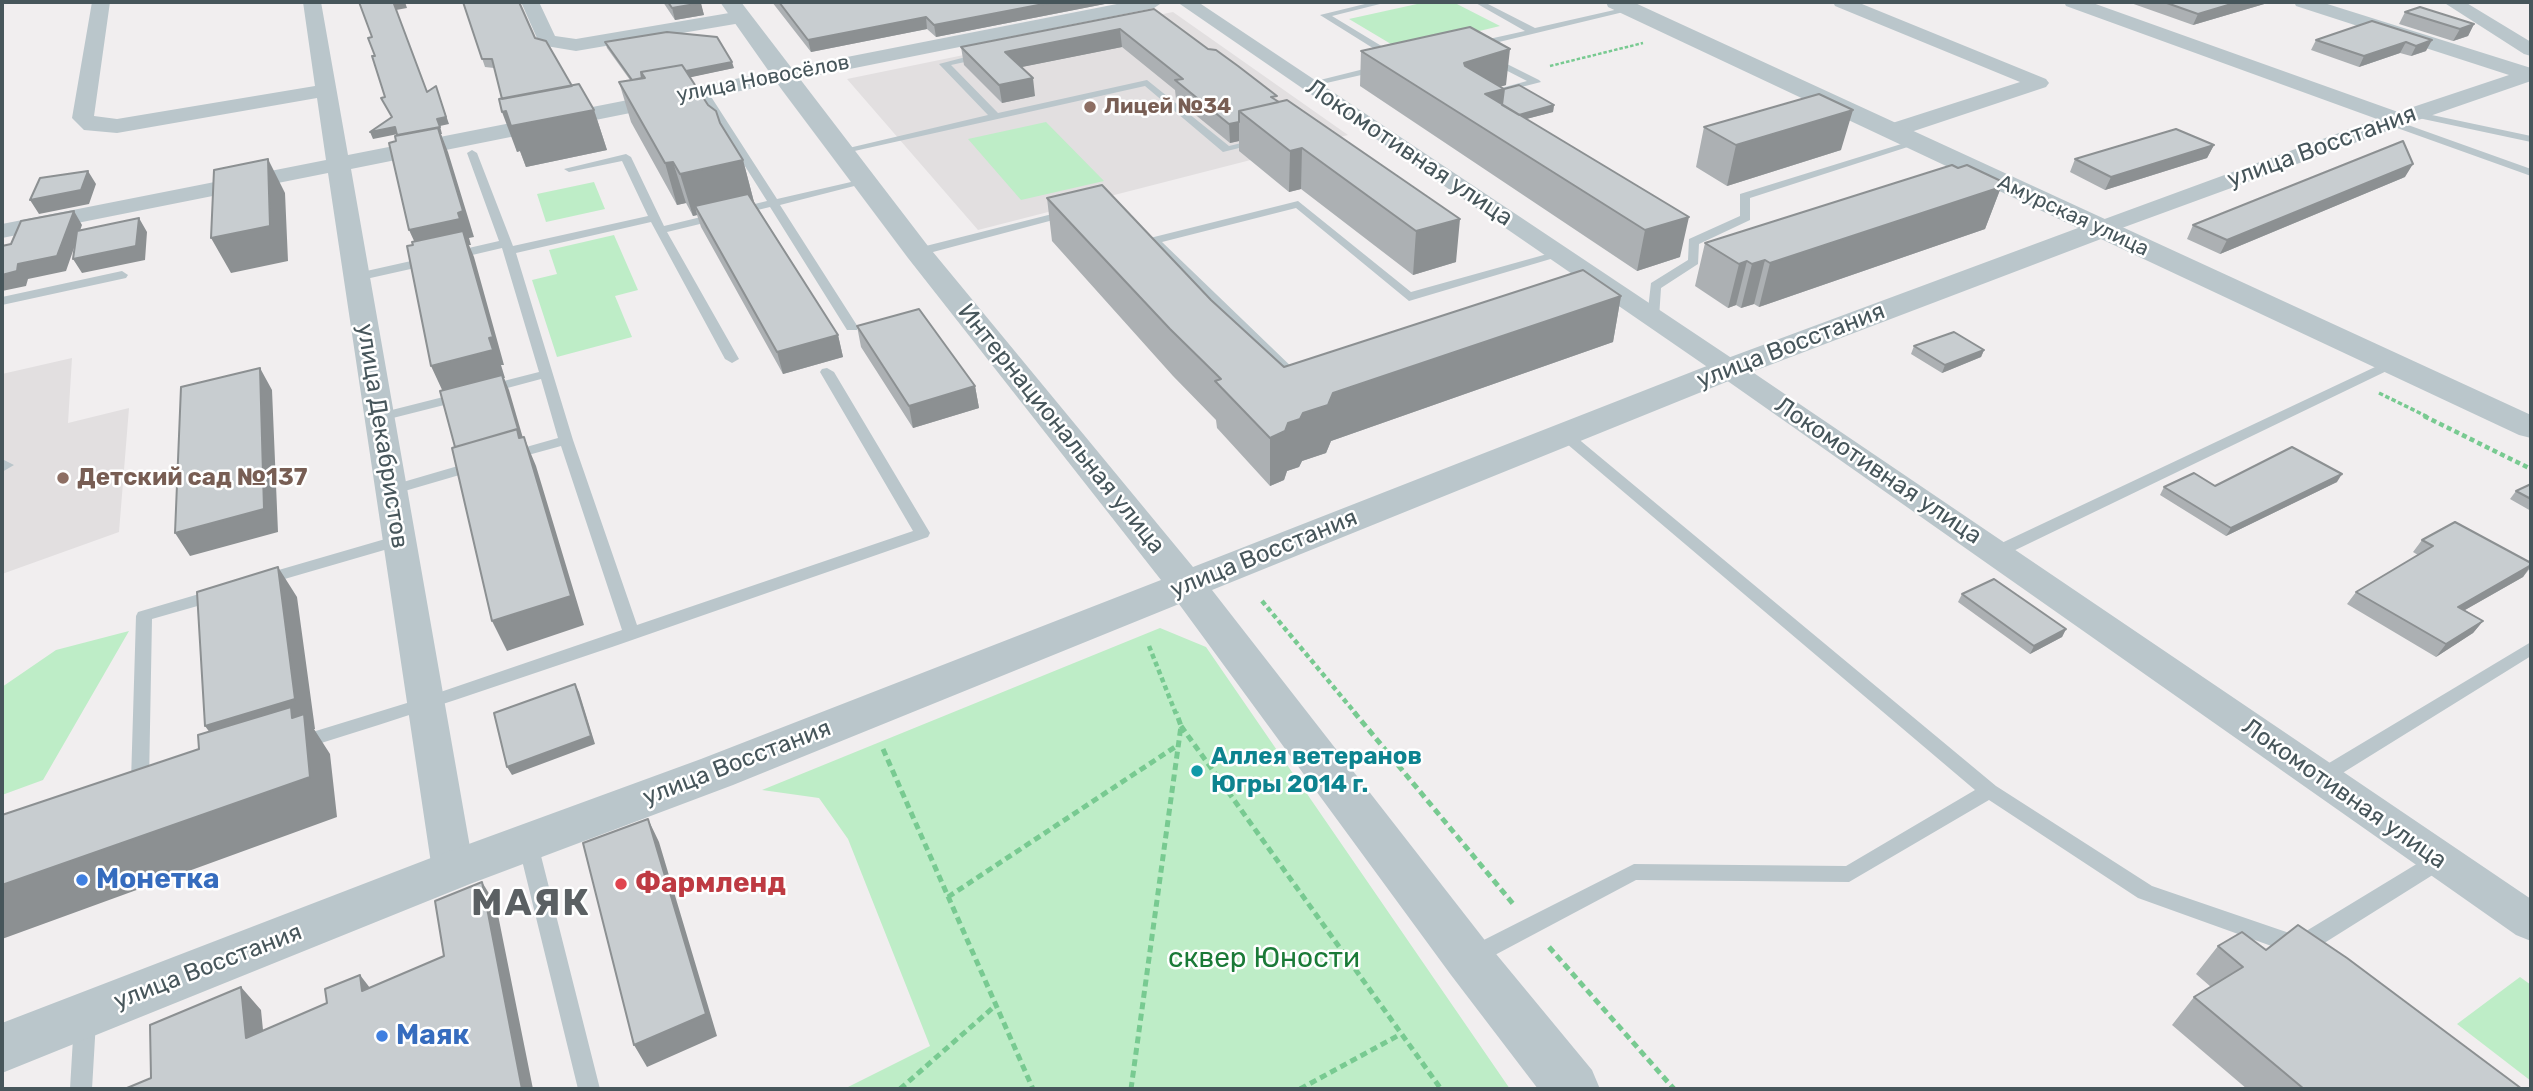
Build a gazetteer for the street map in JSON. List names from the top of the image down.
{
  "streets": {
    "street": [
      "улица Новосёлов",
      "улица Восстания",
      "Локомотивная улица",
      "Амурская улица",
      "Интернациональная улица",
      "улица Декабристов"
    ]
  },
  "crossings": [
    ["улица Новосёлов", "Интернациональная улица"],
    ["улица Новосёлов", "улица Декабристов"],
    ["улица Восстания", "Локомотивная улица"],
    ["улица Восстания", "Амурская улица"],
    ["улица Восстания", "Интернациональная улица"],
    ["улица Восстания", "улица Декабристов"]
  ],
  "districts": ["МАЯК"],
  "parks": ["сквер Юности"],
  "places": [
    "Лицей №34",
    "Детский сад №137",
    "Аллея ветеранов Югры 2014 г.",
    "Монетка",
    "Фармленд",
    "Маяк"
  ]
}
